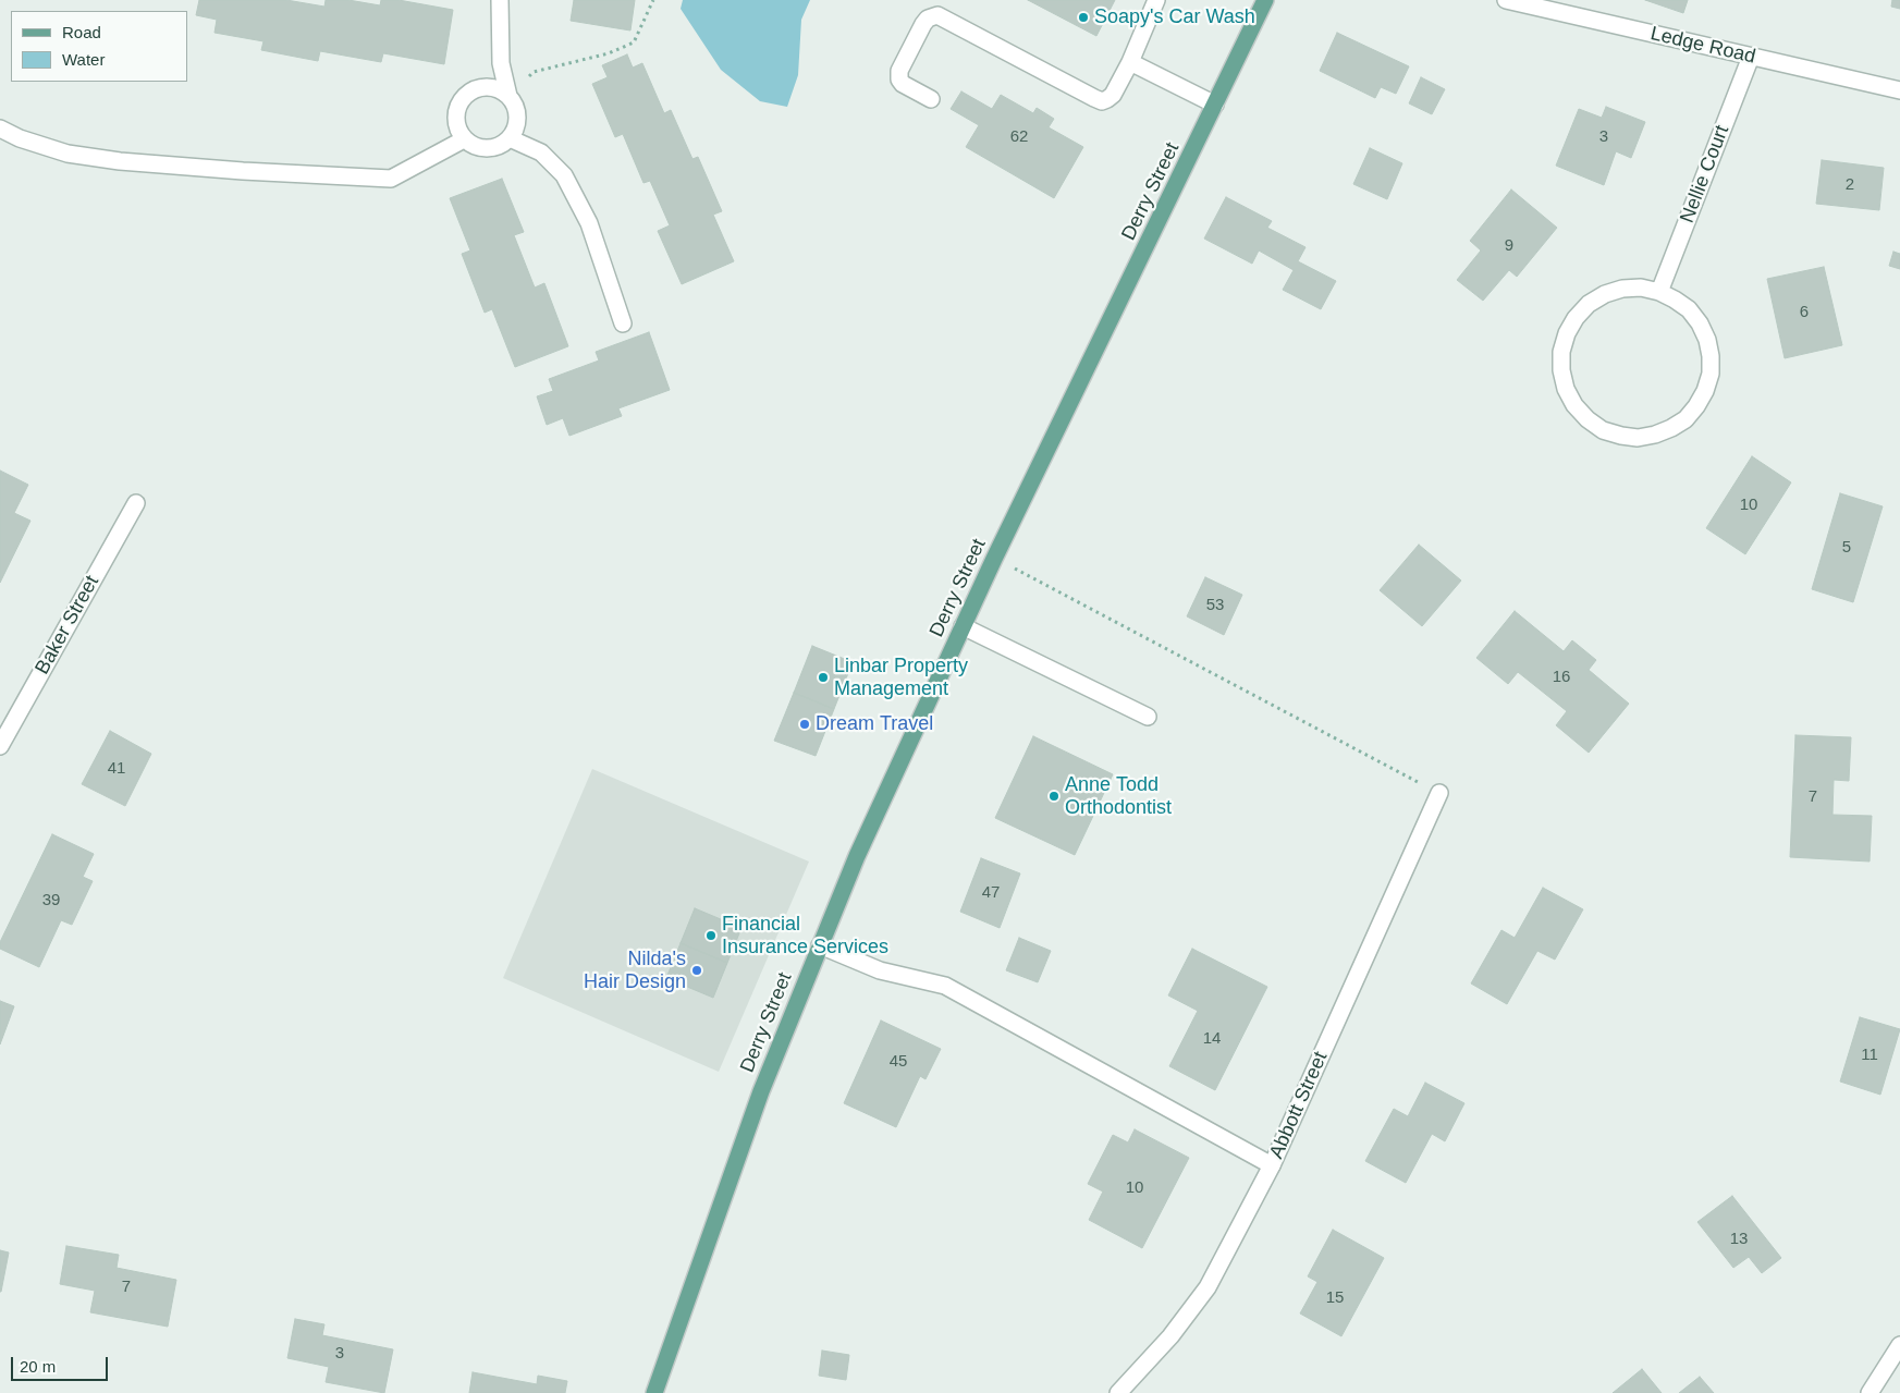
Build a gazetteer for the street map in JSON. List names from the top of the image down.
{
  "streets": {
    "main road": ["Derry Street"],
    "street": [
      "Ledge Road",
      "Nellie Court",
      "Baker Street",
      "Abbott Street"
    ]
  },
  "crossings": [
    ["Ledge Road", "Nellie Court"]
  ],
  "places": [
    "Soapy's Car Wash",
    "Linbar Property Management",
    "Dream Travel",
    "Anne Todd Orthodontist",
    "Financial Insurance Services",
    "Nilda's Hair Design"
  ],
  "house_numbers": [
    "62",
    "3",
    "2",
    "9",
    "6",
    "10",
    "5",
    "53",
    "16",
    "41",
    "7",
    "47",
    "39",
    "14",
    "11",
    "45",
    "10",
    "13",
    "7",
    "15",
    "3"
  ],
  "legend": ["Road", "Water"],
  "scale_bar": "20 m"
}
